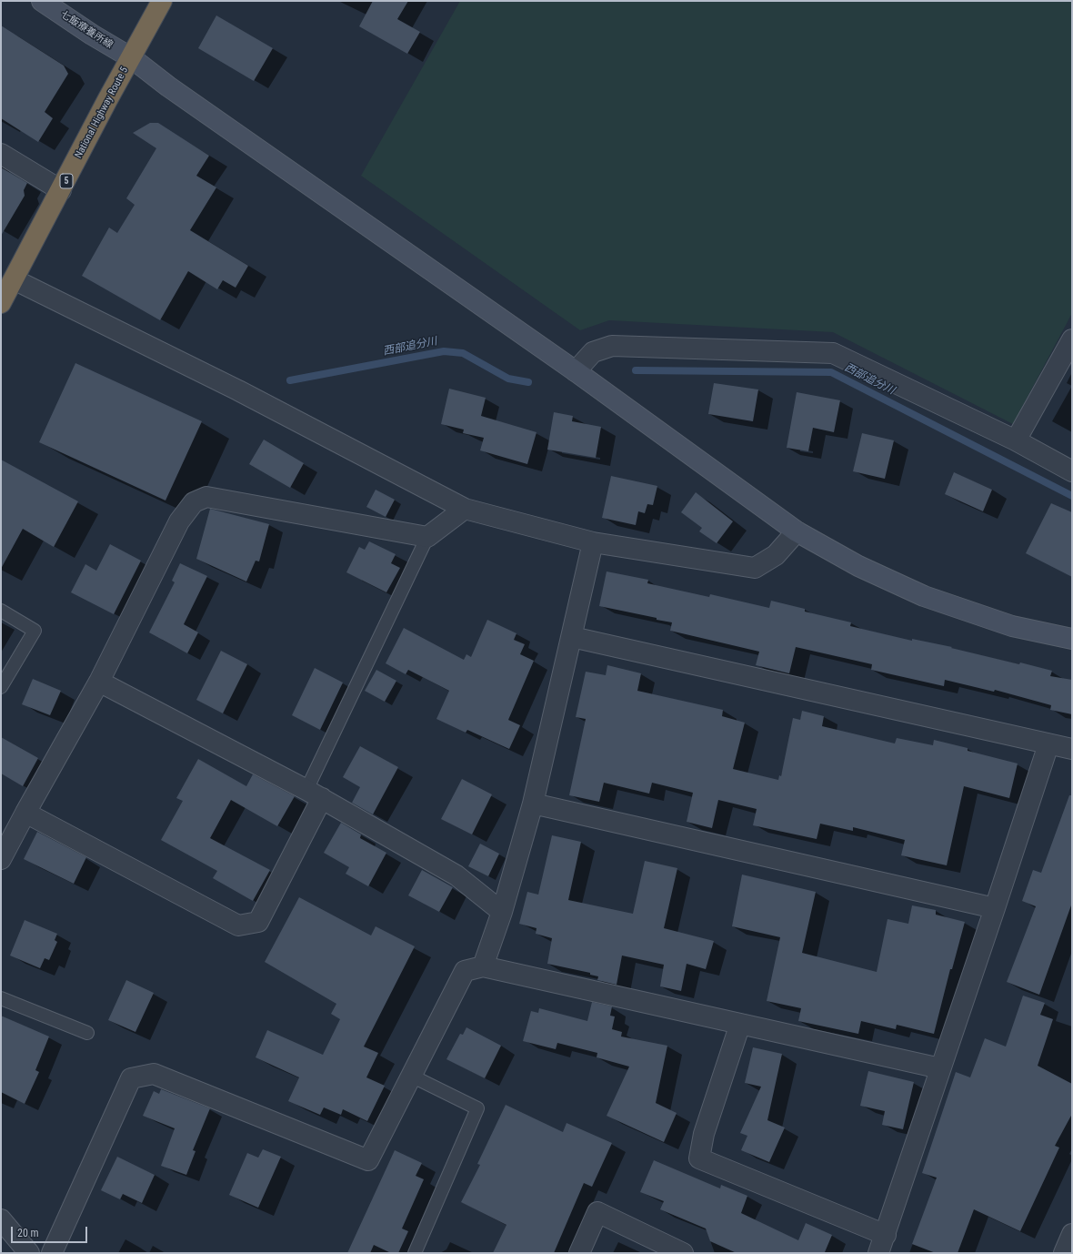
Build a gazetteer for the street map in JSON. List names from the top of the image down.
{
  "streets": {
    "highway": ["National Highway Route 5", "5"],
    "street": ["七飯療養所線"]
  },
  "crossings": [
    ["七飯療養所線", "National Highway Route 5"]
  ],
  "water": ["西部追分川"],
  "scale_bar": "20 m"
}
